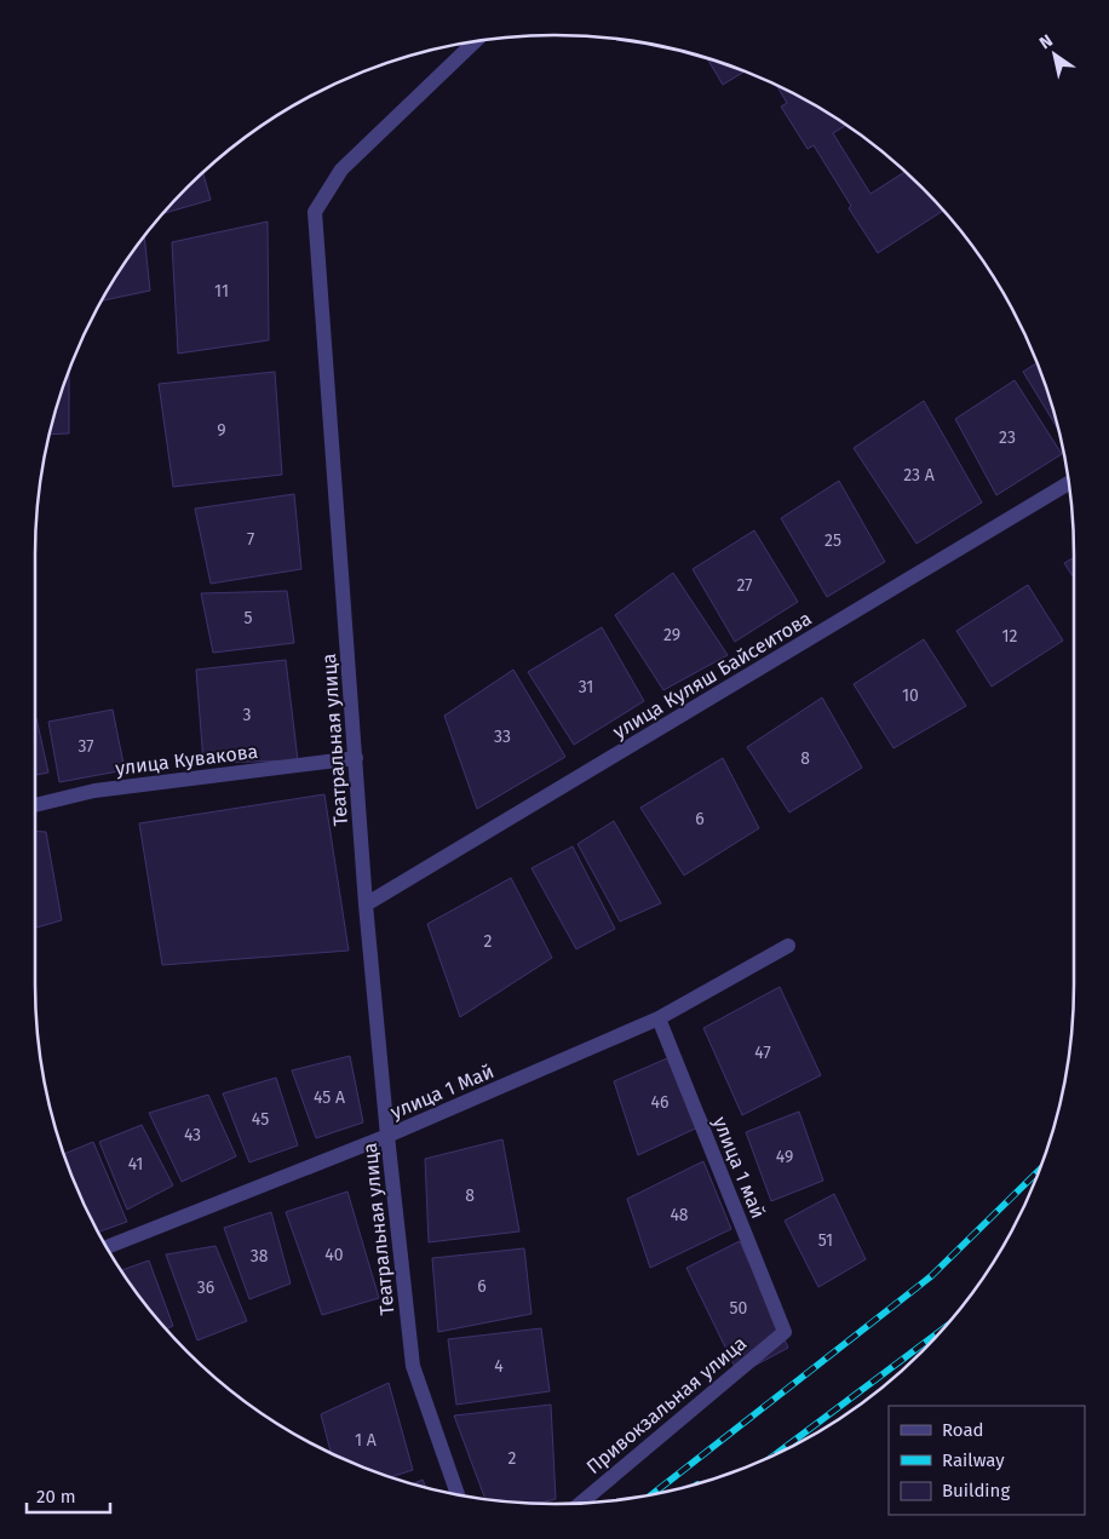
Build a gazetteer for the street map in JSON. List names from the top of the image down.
{
  "streets": {
    "street": [
      "улица Куляш Байсеитова",
      "Театральная улица",
      "улица Кувакова",
      "улица 1 Май",
      "улица 1 май",
      "Привокзальная улица"
    ]
  },
  "crossings": [
    ["улица Куляш Байсеитова", "Театральная улица"],
    ["Театральная улица", "улица Кувакова"],
    ["Театральная улица", "улица 1 Май"],
    ["улица 1 Май", "улица 1 май"],
    ["улица 1 май", "Привокзальная улица"]
  ],
  "house_numbers": [
    "11",
    "9",
    "23",
    "23 А",
    "7",
    "25",
    "27",
    "5",
    "29",
    "12",
    "31",
    "10",
    "3",
    "33",
    "37",
    "8",
    "6",
    "2",
    "47",
    "45 А",
    "46",
    "45",
    "43",
    "49",
    "41",
    "8",
    "48",
    "51",
    "40",
    "38",
    "6",
    "36",
    "50",
    "4",
    "1 А",
    "2"
  ],
  "legend": ["Road", "Railway", "Building"],
  "scale_bar": "20 m",
  "north": "top left"
}
